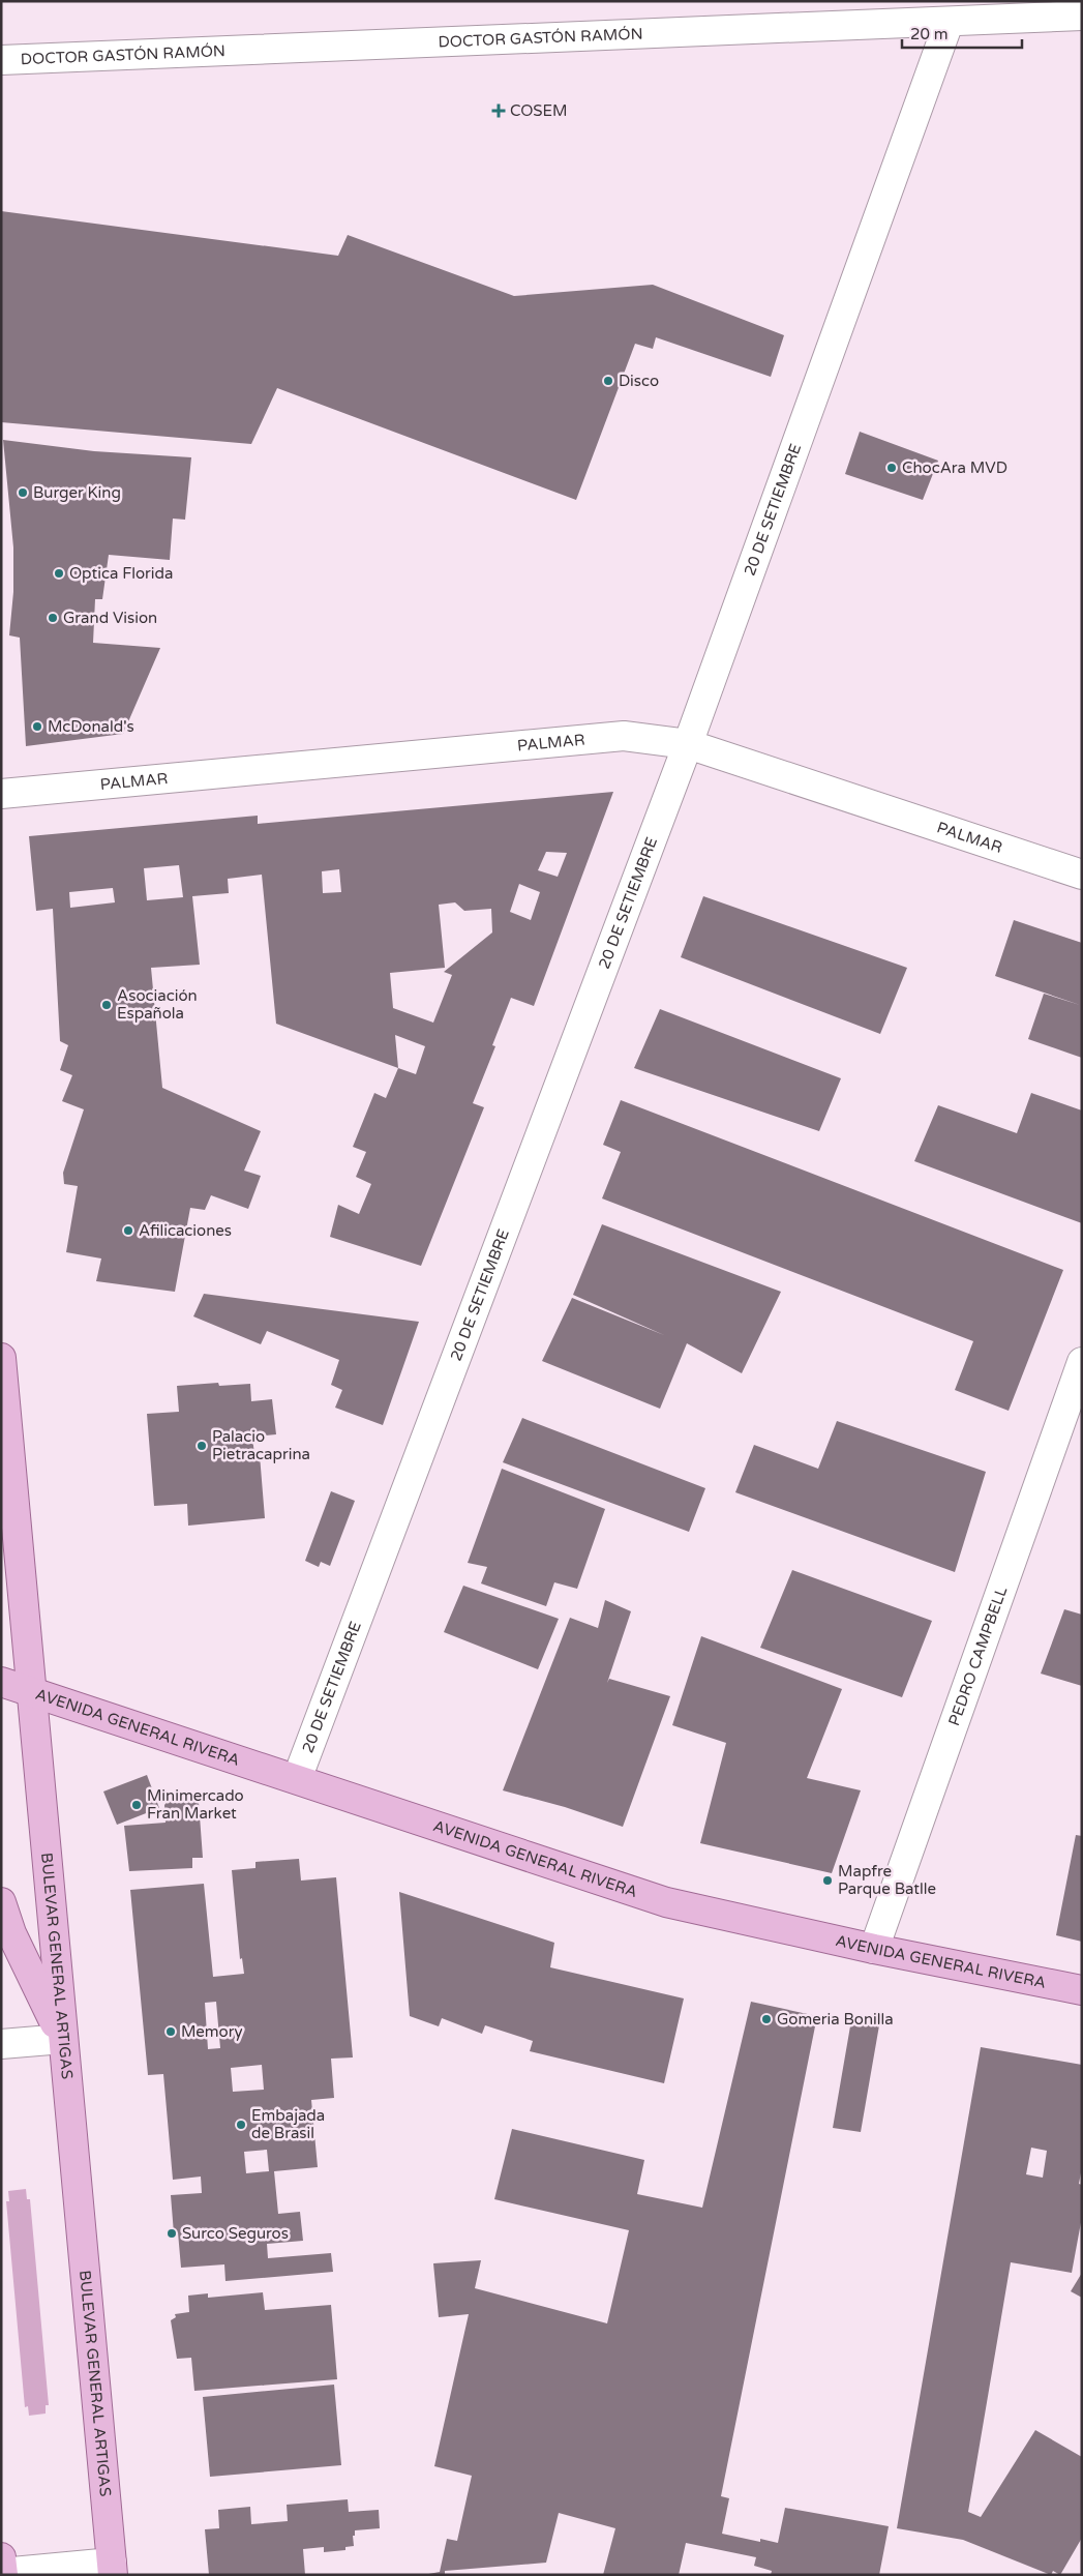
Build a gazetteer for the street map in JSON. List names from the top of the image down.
{
  "streets": {
    "main road": ["AVENIDA GENERAL RIVERA", "BULEVAR GENERAL ARTIGAS"],
    "street": [
      "DOCTOR GASTÓN RAMÓN",
      "20 DE SETIEMBRE",
      "PALMAR",
      "PEDRO CAMPBELL"
    ]
  },
  "crossings": [
    ["DOCTOR GASTÓN RAMÓN", "20 DE SETIEMBRE"],
    ["20 DE SETIEMBRE", "PALMAR"],
    ["20 DE SETIEMBRE", "AVENIDA GENERAL RIVERA"],
    ["PEDRO CAMPBELL", "AVENIDA GENERAL RIVERA"],
    ["AVENIDA GENERAL RIVERA", "BULEVAR GENERAL ARTIGAS"]
  ],
  "places": {
    "health": ["COSEM"],
    "other": [
      "Disco",
      "ChocAra MVD",
      "Burger King",
      "Optica Florida",
      "Grand Vision",
      "McDonald's",
      "Asociación Española",
      "Afilicaciones",
      "Palacio Pietracaprina",
      "Minimercado Fran Market",
      "Mapfre Parque Batlle",
      "Gomeria Bonilla",
      "Memory",
      "Embajada de Brasil",
      "Surco Seguros"
    ]
  },
  "scale_bar": "20 m"
}
